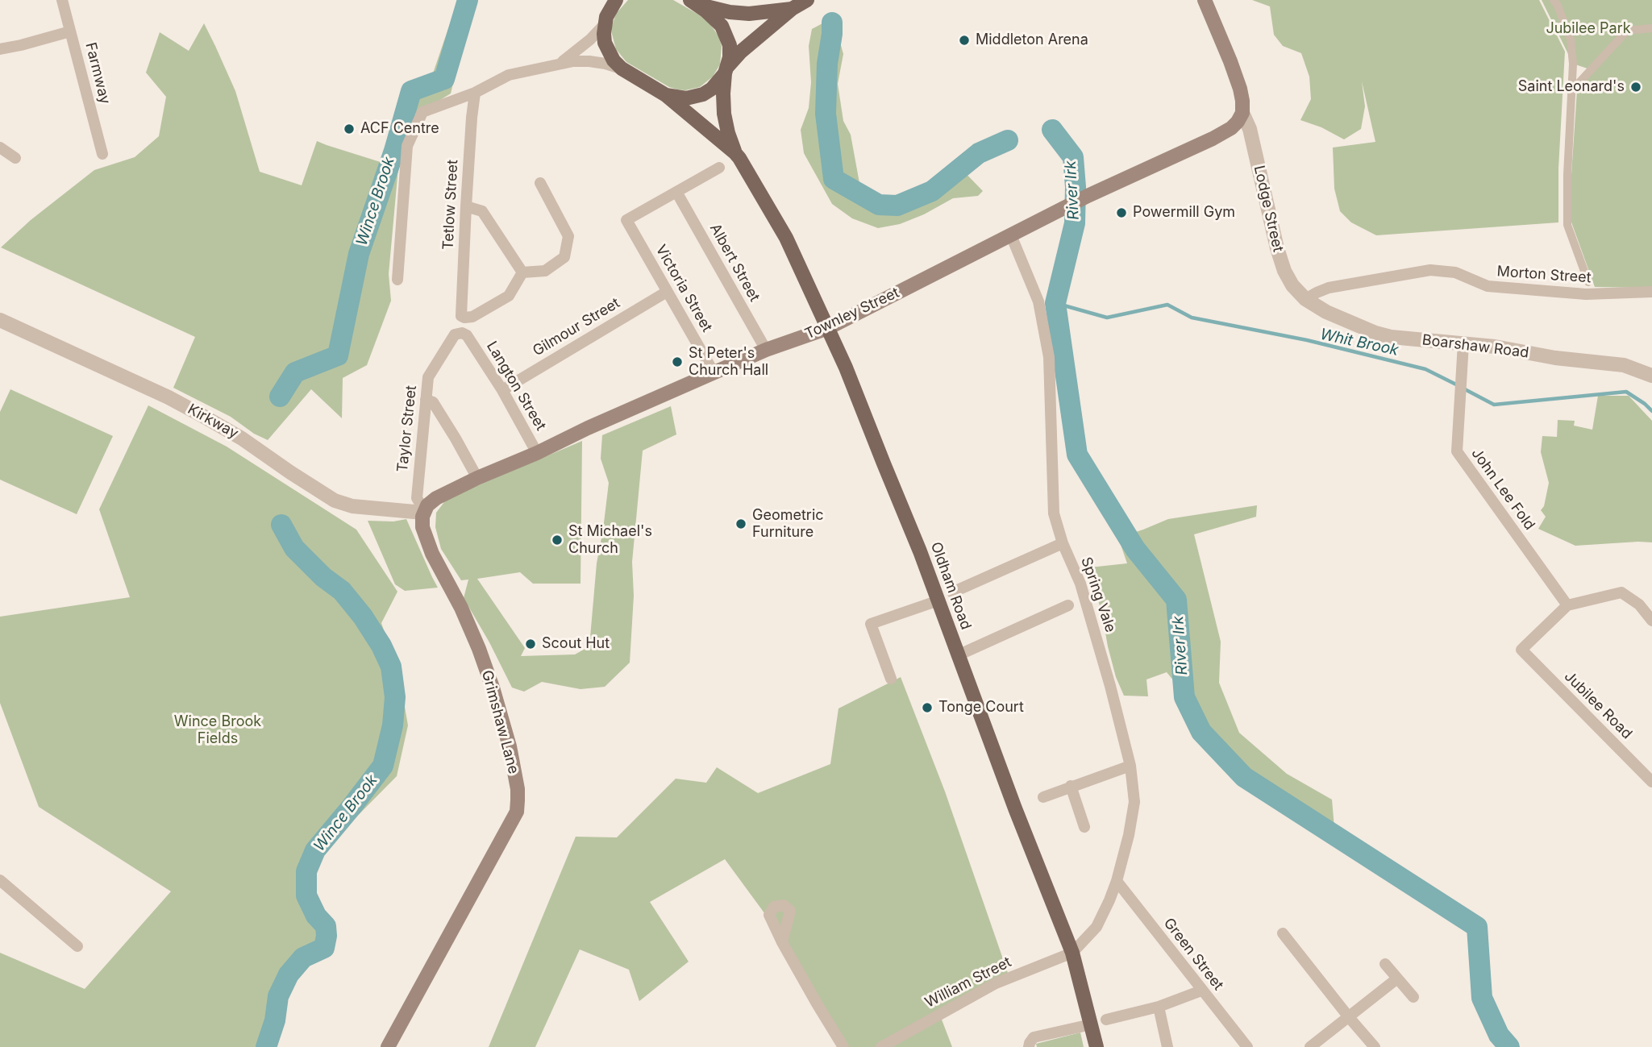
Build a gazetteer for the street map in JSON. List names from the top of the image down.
{
  "streets": {
    "main road": ["Townley Street", "Oldham Road", "Grimshaw Lane"],
    "street": [
      "Farmway",
      "Tetlow Street",
      "Lodge Street",
      "Albert Street",
      "Morton Street",
      "Victoria Street",
      "Gilmour Street",
      "Boarshaw Road",
      "Langton Street",
      "Kirkway",
      "Taylor Street",
      "John Lee Fold",
      "Spring Vale",
      "Jubilee Road",
      "Green Street",
      "William Street"
    ]
  },
  "crossings": [
    ["Lodge Street", "Morton Street"],
    ["Lodge Street", "Townley Street"],
    ["Lodge Street", "Boarshaw Road"],
    ["Albert Street", "Victoria Street"],
    ["Albert Street", "Townley Street"],
    ["Morton Street", "Boarshaw Road"],
    ["Victoria Street", "Townley Street"],
    ["Victoria Street", "Gilmour Street"],
    ["Townley Street", "Langton Street"],
    ["Townley Street", "Kirkway"],
    ["Townley Street", "Taylor Street"],
    ["Townley Street", "Oldham Road"],
    ["Townley Street", "Spring Vale"],
    ["Townley Street", "Grimshaw Lane"],
    ["Gilmour Street", "Langton Street"],
    ["Boarshaw Road", "John Lee Fold"],
    ["Langton Street", "Taylor Street"],
    ["Kirkway", "Taylor Street"],
    ["Kirkway", "Grimshaw Lane"],
    ["Taylor Street", "Grimshaw Lane"],
    ["John Lee Fold", "Jubilee Road"],
    ["Oldham Road", "Spring Vale"],
    ["Oldham Road", "William Street"],
    ["Spring Vale", "Green Street"],
    ["Spring Vale", "William Street"]
  ],
  "water": ["River Irk", "Wince Brook", "Whit Brook"],
  "parks": ["Jubilee Park", "Wince Brook Fields"],
  "places": [
    "Middleton Arena",
    "Saint Leonard's",
    "ACF Centre",
    "Powermill Gym",
    "St Peter's Church Hall",
    "Geometric Furniture",
    "St Michael's Church",
    "Scout Hut",
    "Tonge Court"
  ]
}
